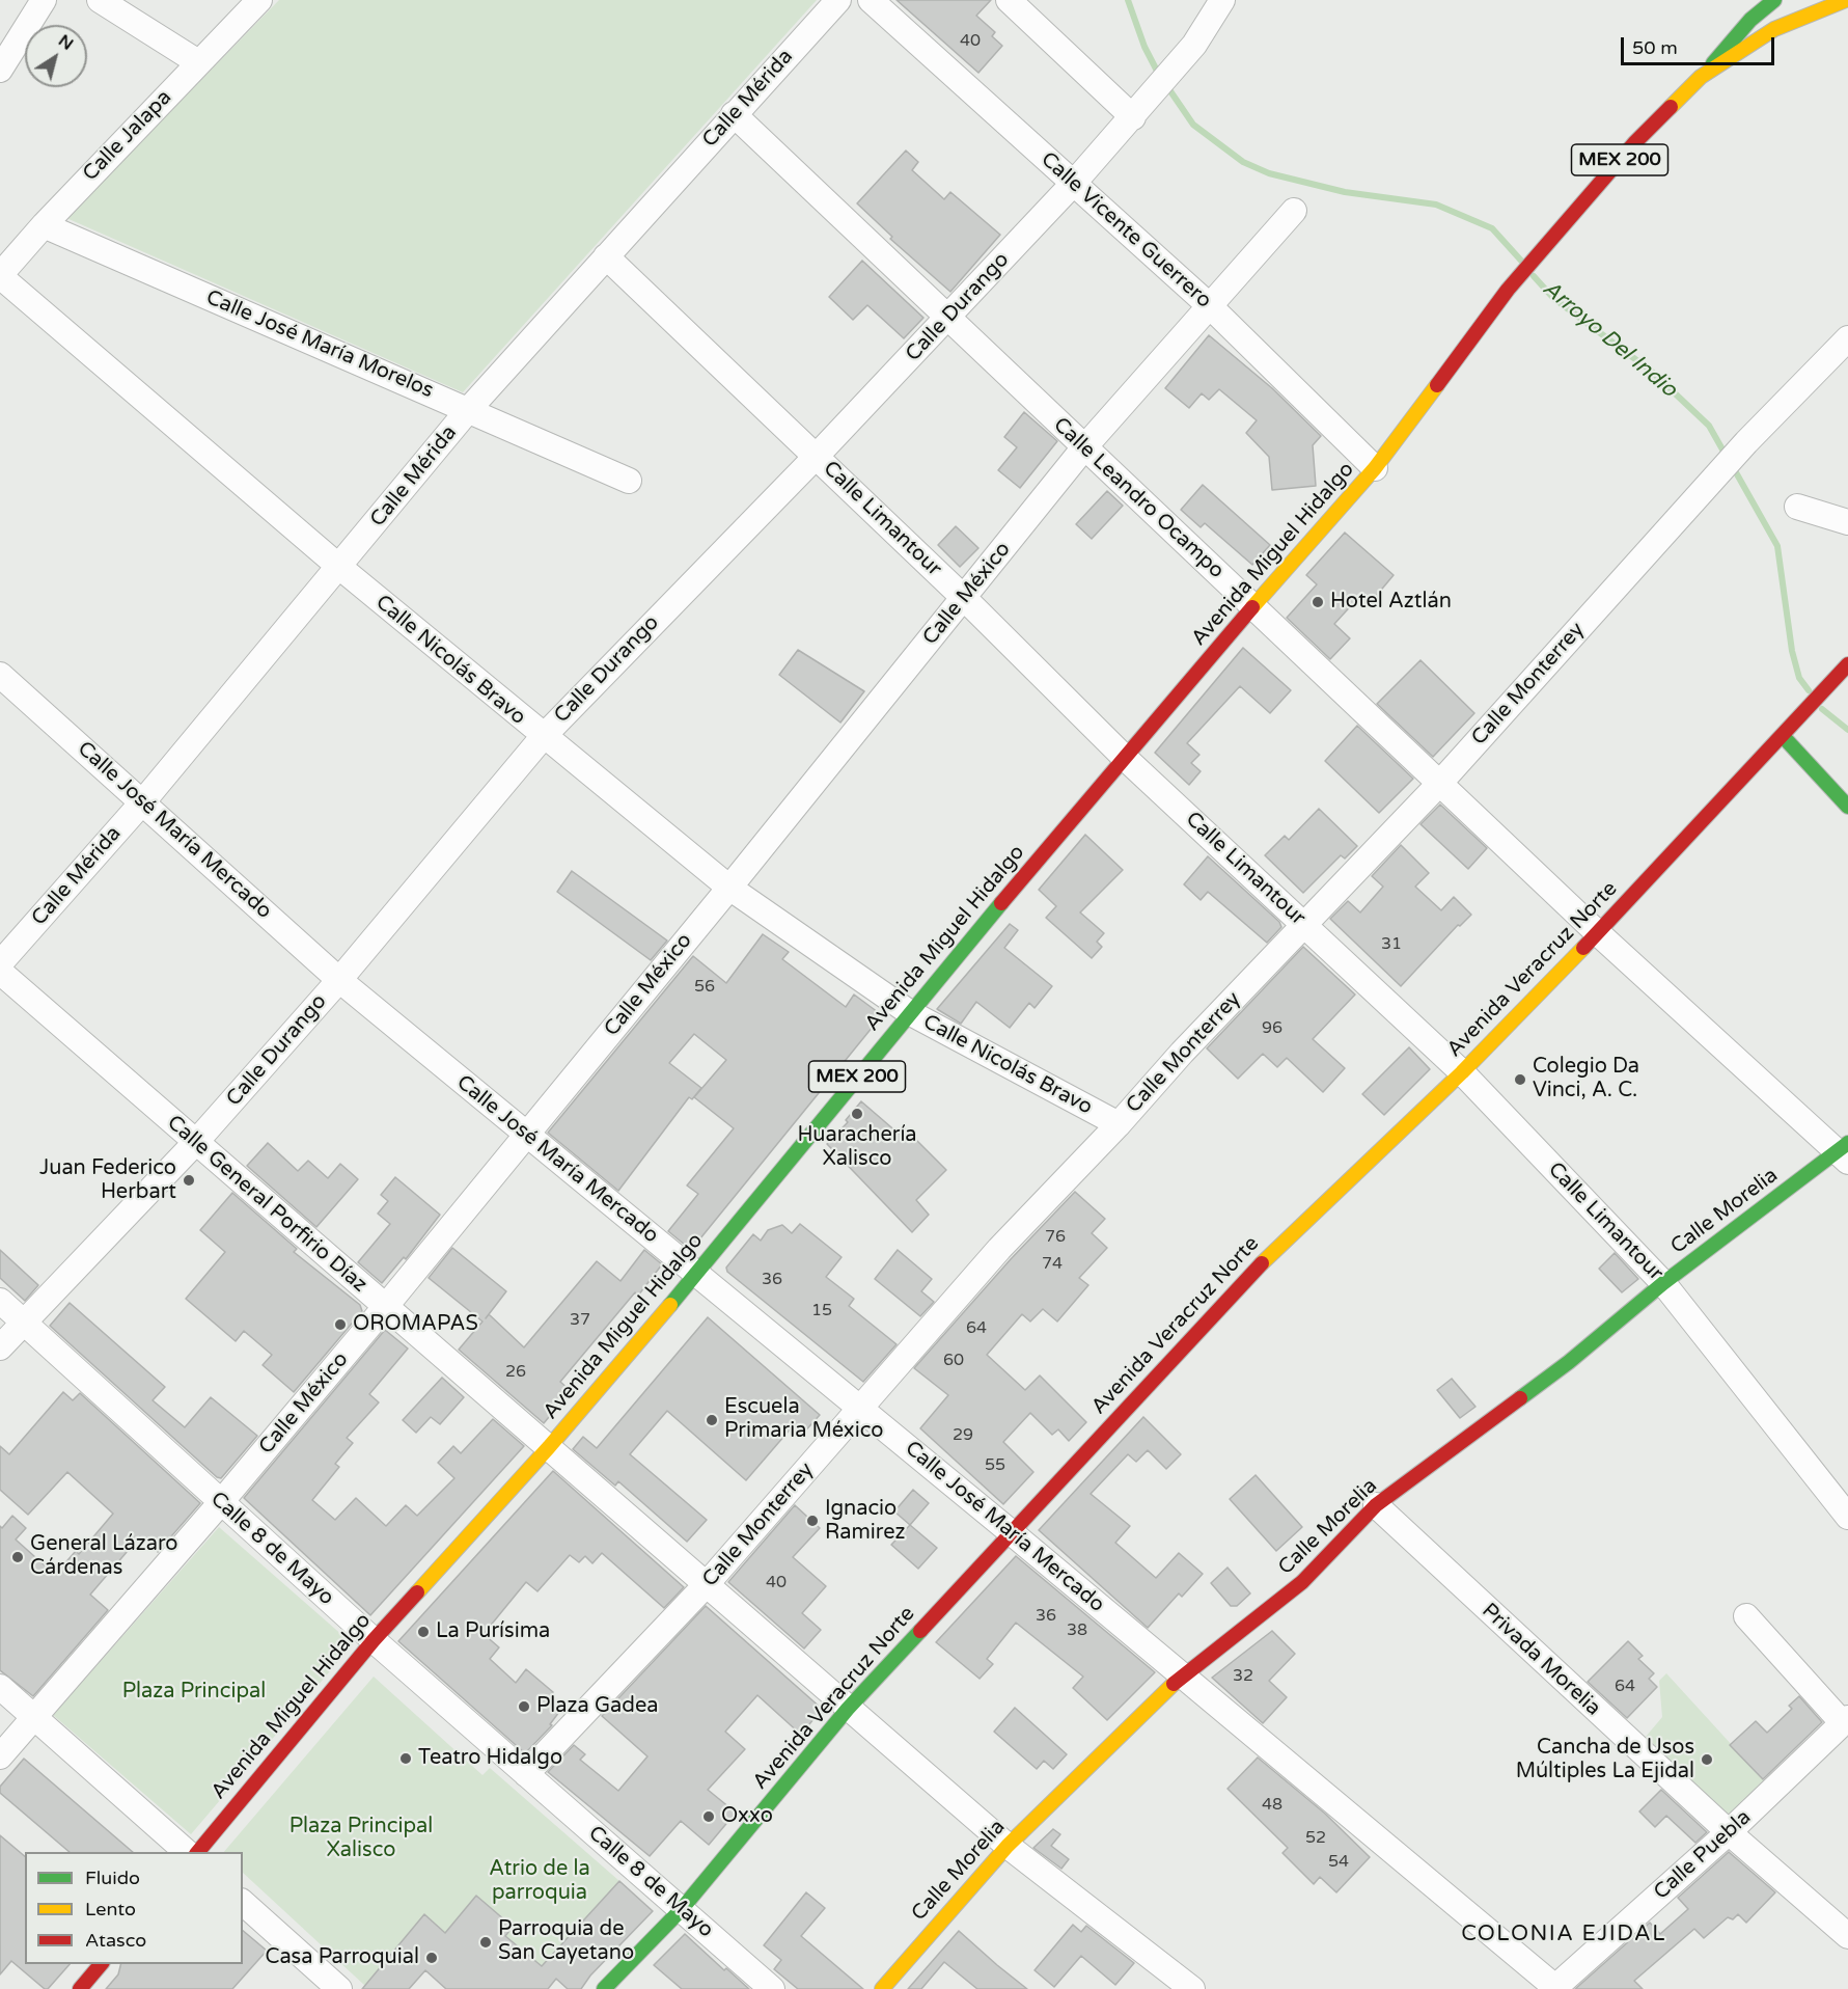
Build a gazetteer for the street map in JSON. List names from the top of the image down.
{
  "streets": {
    "main road": [
      "MEX 200",
      "Avenida Miguel Hidalgo",
      "Avenida Veracruz Norte",
      "Calle Morelia"
    ],
    "street": [
      "Calle Mérida",
      "Calle Jalapa",
      "Calle Vicente Guerrero",
      "Calle Durango",
      "Calle José María Morelos",
      "Calle Leandro Ocampo",
      "Calle Limantour",
      "Calle México",
      "Calle Nicolás Bravo",
      "Calle Monterrey",
      "Calle José María Mercado",
      "Calle General Porfirio Díaz",
      "Calle 8 de Mayo",
      "Privada Morelia",
      "Calle Puebla"
    ]
  },
  "crossings": [
    ["Calle Mérida", "Calle José María Morelos"],
    ["Calle Mérida", "Calle Leandro Ocampo"],
    ["Calle Mérida", "Calle Limantour"],
    ["Calle Mérida", "Calle Nicolás Bravo"],
    ["Calle Mérida", "Calle José María Mercado"],
    ["Calle Jalapa", "Calle José María Morelos"],
    ["Calle Jalapa", "Calle Nicolás Bravo"],
    ["Calle Vicente Guerrero", "Calle Durango"],
    ["Calle Vicente Guerrero", "Avenida Miguel Hidalgo"],
    ["Calle Vicente Guerrero", "Calle México"],
    ["Calle Durango", "Calle Leandro Ocampo"],
    ["Calle Durango", "Calle Limantour"],
    ["Calle Durango", "Calle Nicolás Bravo"],
    ["Calle Durango", "Calle José María Mercado"],
    ["Calle Durango", "Calle General Porfirio Díaz"],
    ["Calle Durango", "Calle 8 de Mayo"],
    ["Calle Leandro Ocampo", "Avenida Miguel Hidalgo"],
    ["Calle Leandro Ocampo", "Calle México"],
    ["Calle Leandro Ocampo", "Calle Monterrey"],
    ["Calle Leandro Ocampo", "Avenida Veracruz Norte"],
    ["Calle Leandro Ocampo", "Calle Morelia"],
    ["Calle Limantour", "Avenida Miguel Hidalgo"],
    ["Calle Limantour", "Calle México"],
    ["Calle Limantour", "Calle Monterrey"],
    ["Calle Limantour", "Avenida Veracruz Norte"],
    ["Calle Limantour", "Calle Morelia"],
    ["Avenida Miguel Hidalgo", "Calle Nicolás Bravo"],
    ["Avenida Miguel Hidalgo", "Calle José María Mercado"],
    ["Avenida Miguel Hidalgo", "Calle General Porfirio Díaz"],
    ["Avenida Miguel Hidalgo", "Calle 8 de Mayo"],
    ["Calle México", "Calle Nicolás Bravo"],
    ["Calle México", "Calle José María Mercado"],
    ["Calle México", "Calle General Porfirio Díaz"],
    ["Calle México", "Calle 8 de Mayo"],
    ["Calle Nicolás Bravo", "Calle Monterrey"],
    ["Calle Monterrey", "Calle José María Mercado"],
    ["Calle Monterrey", "Calle General Porfirio Díaz"],
    ["Calle Monterrey", "Calle 8 de Mayo"],
    ["Calle José María Mercado", "Avenida Veracruz Norte"],
    ["Calle José María Mercado", "Calle Morelia"],
    ["Calle José María Mercado", "Calle Puebla"],
    ["Avenida Veracruz Norte", "Calle General Porfirio Díaz"],
    ["Avenida Veracruz Norte", "Calle 8 de Mayo"],
    ["Calle General Porfirio Díaz", "Calle Morelia"],
    ["Calle Morelia", "Privada Morelia"],
    ["Privada Morelia", "Calle Puebla"]
  ],
  "districts": ["COLONIA EJIDAL"],
  "water": ["Arroyo Del Indio"],
  "parks": ["Plaza Principal", "Plaza Principal Xalisco", "Atrio de la parroquia"],
  "places": [
    "Hotel Aztlán",
    "Colegio Da Vinci, A. C.",
    "Huarachería Xalisco",
    "Juan Federico Herbart",
    "OROMAPAS",
    "Escuela Primaria México",
    "Ignacio Ramirez",
    "General Lázaro Cárdenas",
    "La Purísima",
    "Plaza Gadea",
    "Teatro Hidalgo",
    "Cancha de Usos Múltiples La Ejidal",
    "Oxxo",
    "Parroquia de San Cayetano",
    "Casa Parroquial"
  ],
  "house_numbers": [
    "40",
    "31",
    "56",
    "96",
    "76",
    "74",
    "36",
    "15",
    "37",
    "64",
    "60",
    "26",
    "29",
    "55",
    "40",
    "36",
    "38",
    "32",
    "64",
    "48",
    "52",
    "54"
  ],
  "legend": ["Fluido", "Lento", "Atasco"],
  "scale_bar": "50 m",
  "north": "top right"
}
